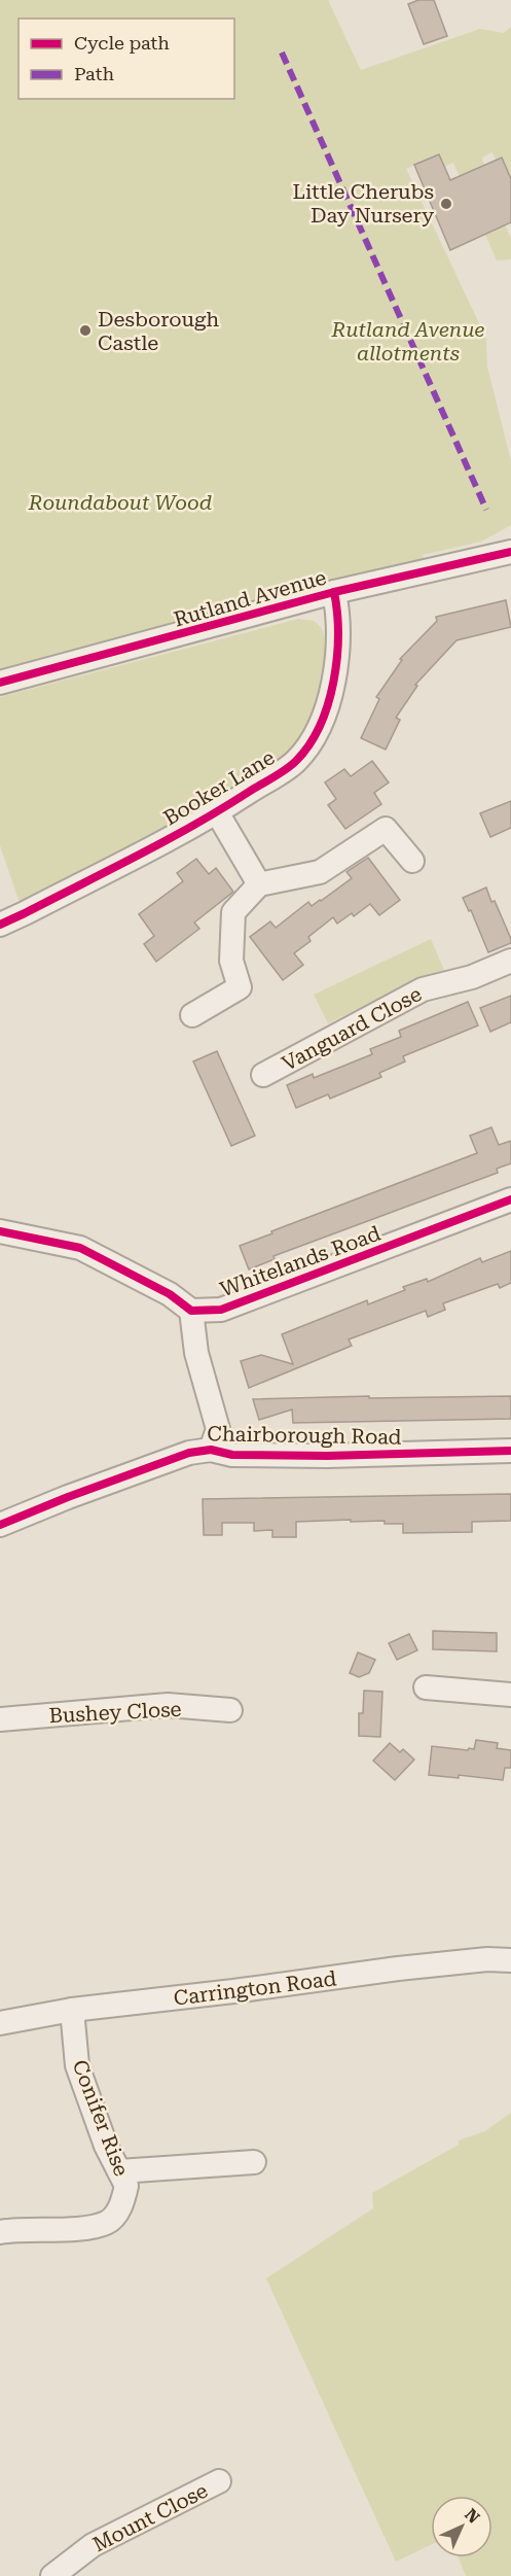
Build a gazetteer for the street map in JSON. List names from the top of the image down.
{
  "streets": {
    "street": [
      "Rutland Avenue",
      "Booker Lane",
      "Vanguard Close",
      "Whitelands Road",
      "Chairborough Road",
      "Bushey Close",
      "Carrington Road",
      "Conifer Rise",
      "Mount Close"
    ]
  },
  "crossings": [
    ["Rutland Avenue", "Booker Lane"],
    ["Carrington Road", "Conifer Rise"]
  ],
  "parks": ["Rutland Avenue allotments", "Roundabout Wood"],
  "places": ["Little Cherubs Day Nursery", "Desborough Castle"],
  "legend": ["Cycle path", "Path"],
  "north": "top right"
}
